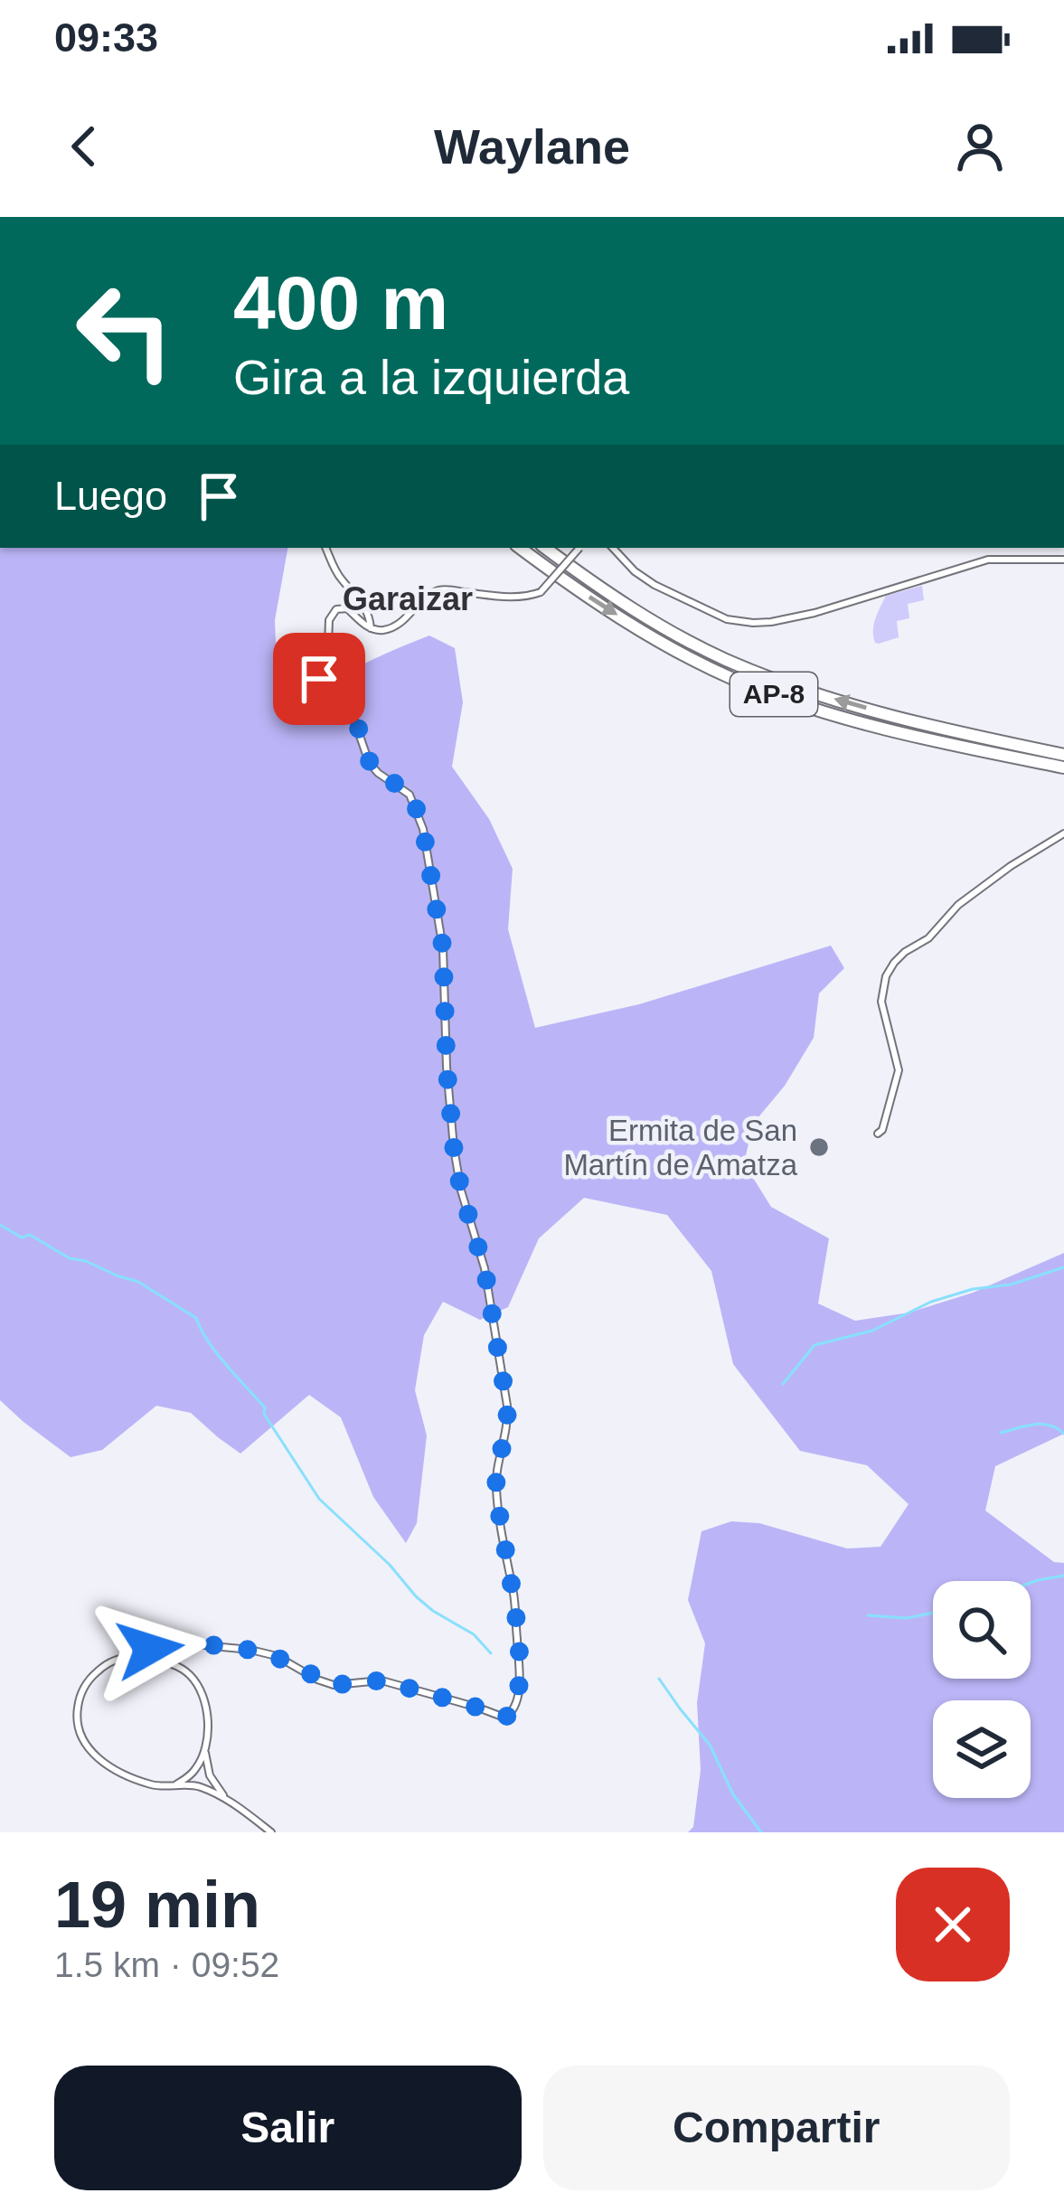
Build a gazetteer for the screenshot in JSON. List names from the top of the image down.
{
  "streets": {
    "highway": ["AP-8"]
  },
  "districts": ["Garaizar"],
  "places": ["Ermita de San Martín de Amatza"],
  "page": {
    "status": "09:33",
    "header": "Waylane",
    "turn": ["400 m", "Gira a la izquierda"],
    "then": "Luego",
    "heading": ["19 min", "1.5 km · 09:52"],
    "buttons": ["Salir", "Compartir"]
  }
}
